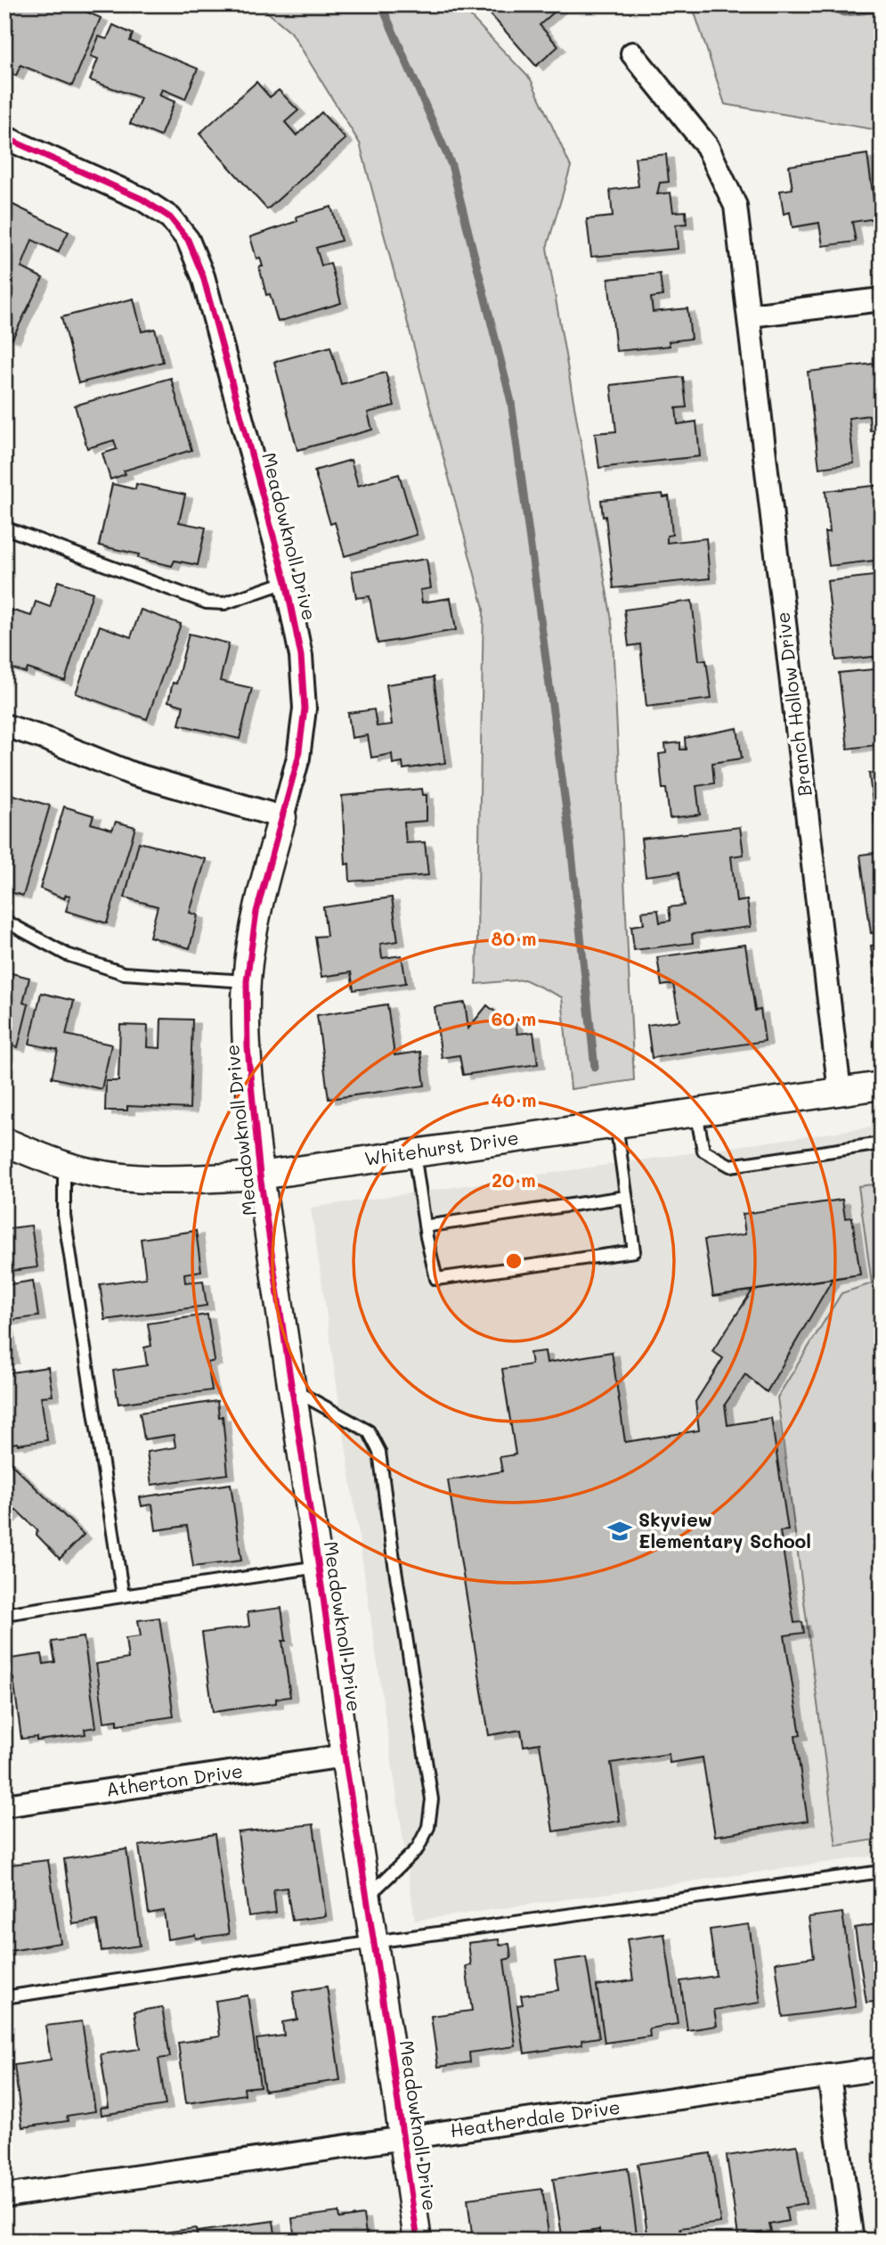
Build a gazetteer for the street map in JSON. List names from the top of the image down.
{
  "streets": {
    "street": [
      "Meadowknoll Drive",
      "Branch Hollow Drive",
      "Whitehurst Drive",
      "Atherton Drive",
      "Heatherdale Drive"
    ]
  },
  "crossings": [
    ["Meadowknoll Drive", "Whitehurst Drive"],
    ["Meadowknoll Drive", "Atherton Drive"],
    ["Meadowknoll Drive", "Heatherdale Drive"],
    ["Branch Hollow Drive", "Whitehurst Drive"]
  ],
  "places": {
    "school or university": ["Skyview Elementary School"]
  },
  "rings": [
    "80 m",
    "60 m",
    "40 m",
    "20 m"
  ]
}
